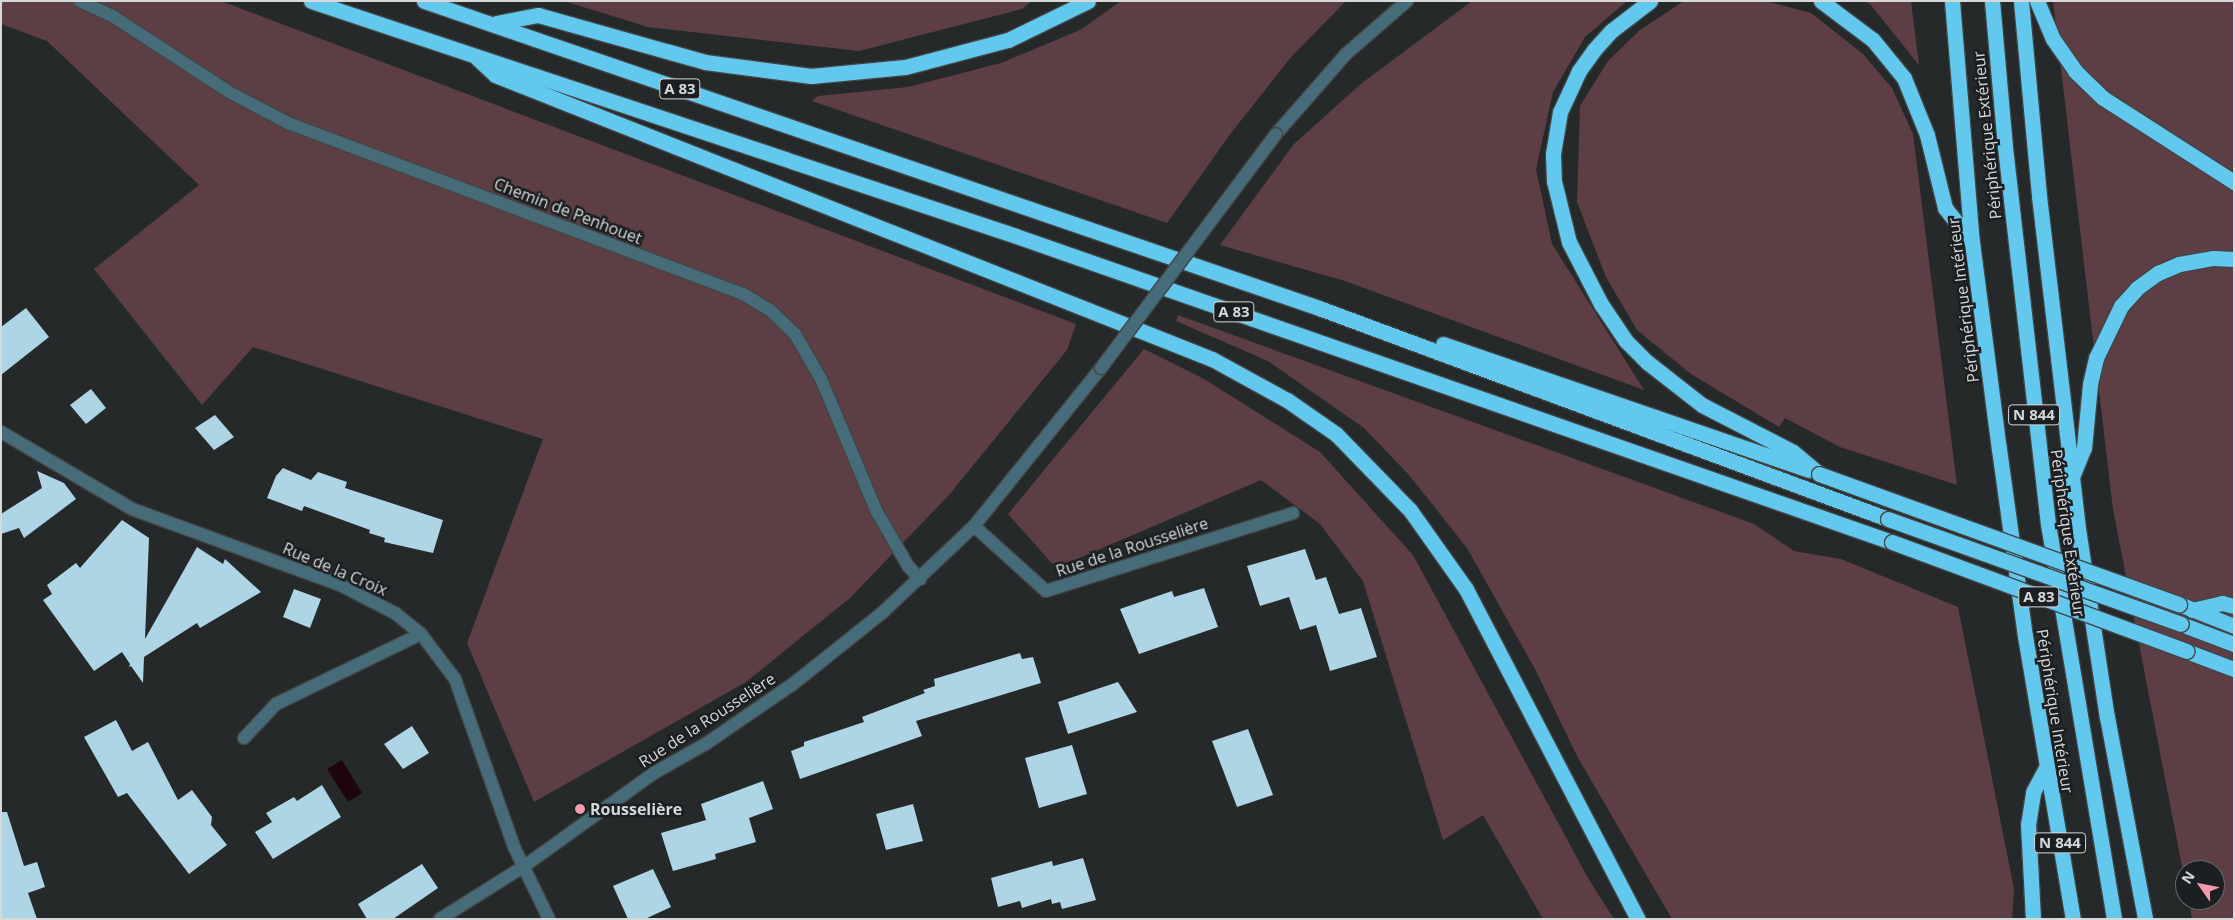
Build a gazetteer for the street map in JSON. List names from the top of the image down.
{
  "streets": {
    "highway": [
      "A 83",
      "Périphérique Extérieur",
      "Périphérique Intérieur",
      "N 844"
    ],
    "street": ["Chemin de Penhouet", "Rue de la Rousselière", "Rue de la Croix"]
  },
  "crossings": [
    ["Chemin de Penhouet", "Rue de la Rousselière"],
    ["Rue de la Rousselière", "Rue de la Croix"]
  ],
  "places": ["Rousselière"],
  "north": "top left"
}
